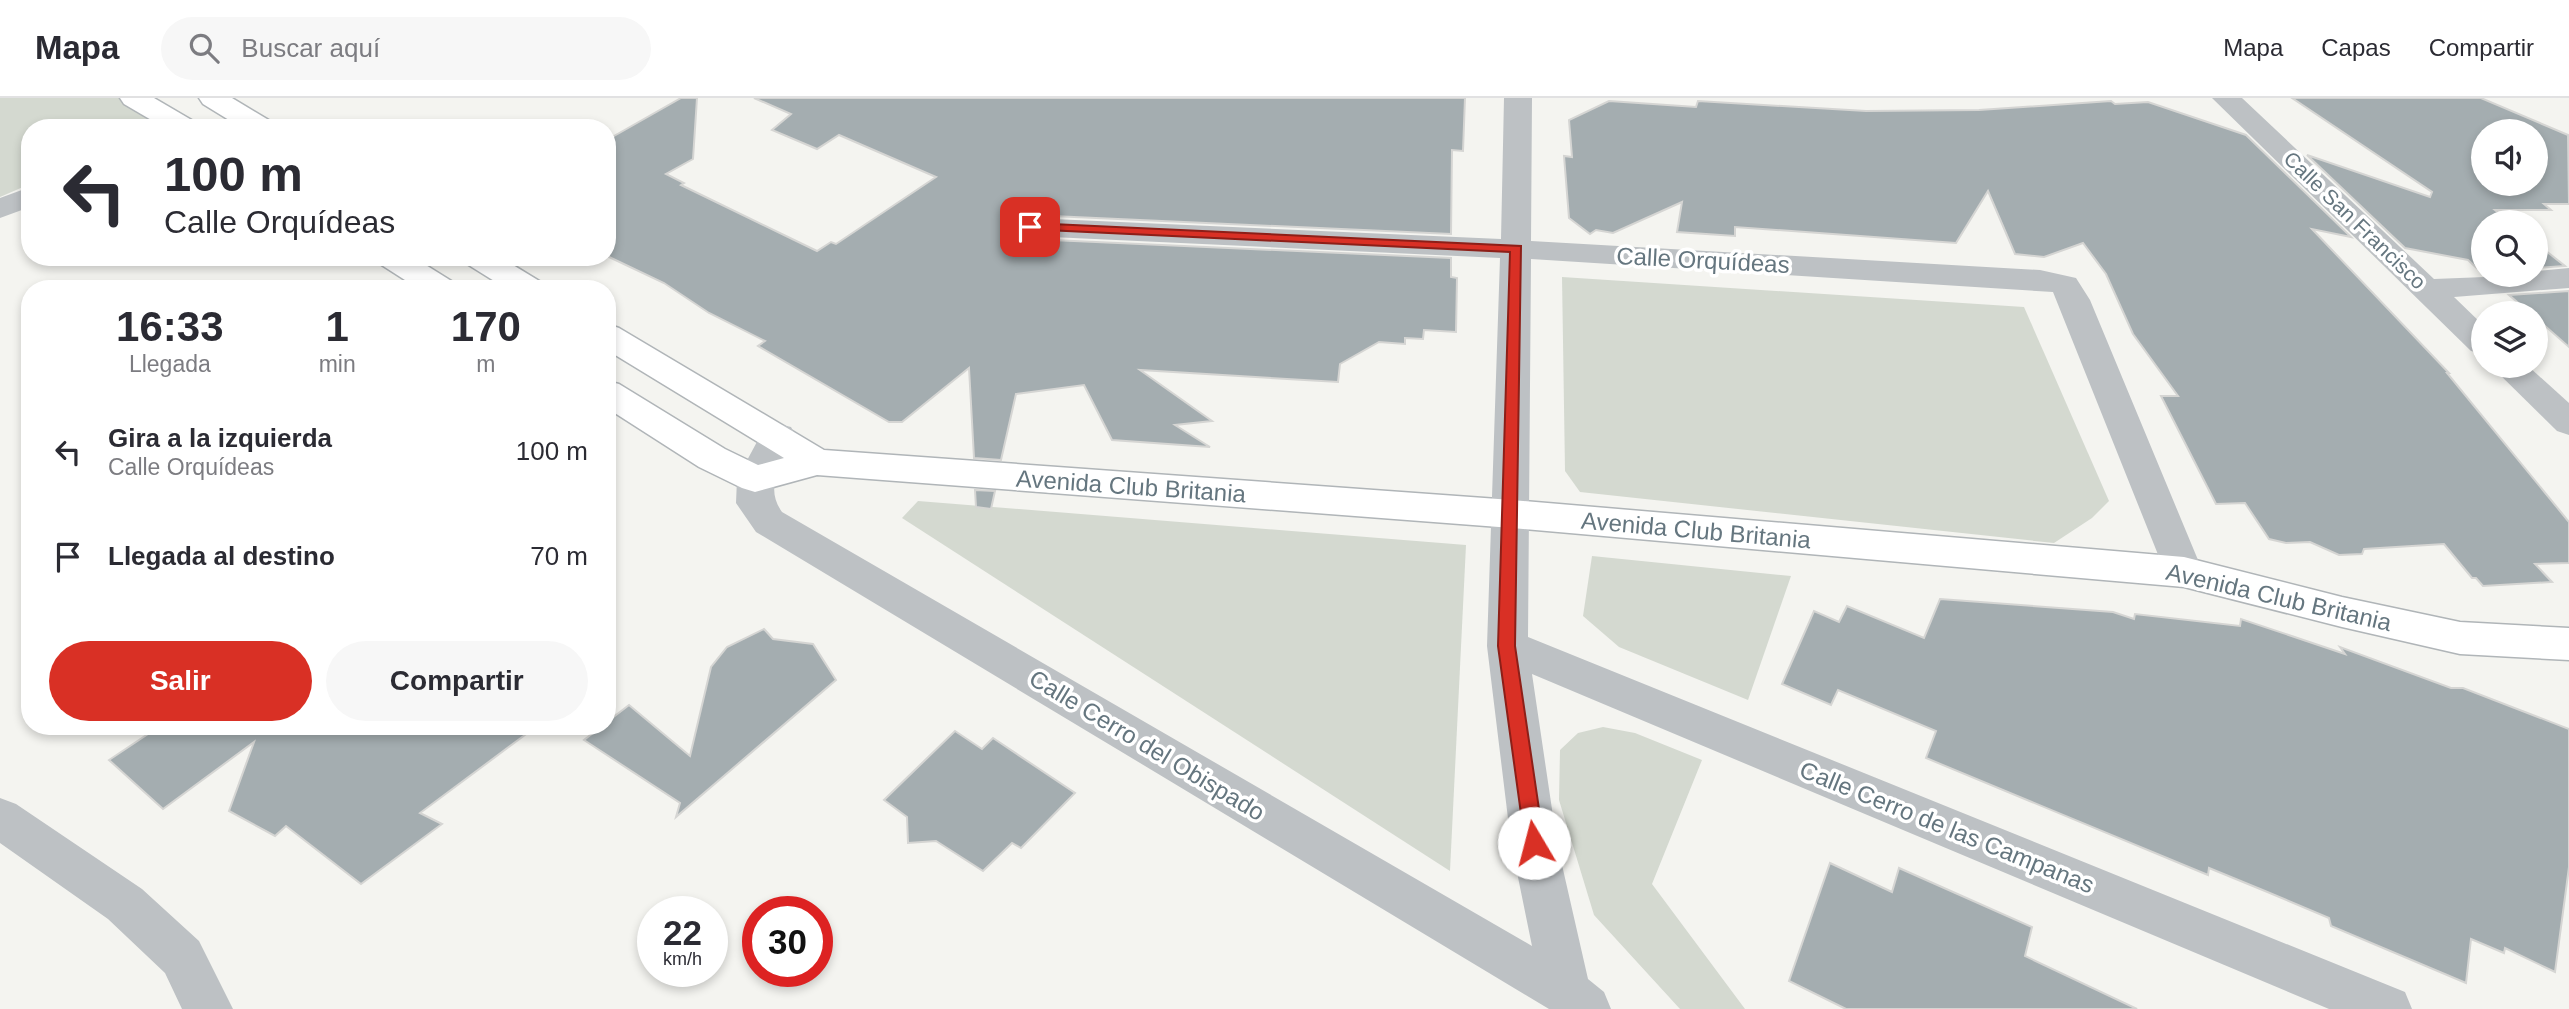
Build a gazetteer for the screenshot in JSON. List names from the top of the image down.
{
  "streets": {
    "main road": ["Avenida Club Britania"],
    "street": [
      "Calle San Francisco",
      "Calle Orquídeas",
      "Calle Cerro del Obispado",
      "Calle Cerro de las Campanas"
    ]
  },
  "crossings": [
    ["Calle Orquídeas", "Avenida Club Britania"],
    ["Avenida Club Britania", "Calle Cerro del Obispado"]
  ],
  "page": {
    "header": "Mapa",
    "search": "Buscar aquí",
    "nav": ["Mapa", "Capas", "Compartir"],
    "turn": ["100 m", "Calle Orquídeas"],
    "eta": [
      "16:33",
      "Llegada",
      "1",
      "min",
      "170",
      "m"
    ],
    "list": [
      {
        "name": "Gira a la izquierda",
        "note": "Calle Orquídeas",
        "value": "100 m"
      },
      {
        "name": "Llegada al destino",
        "value": "70 m"
      }
    ],
    "buttons": ["Salir", "Compartir"],
    "speed": "22 km/h",
    "limit": "30"
  }
}
